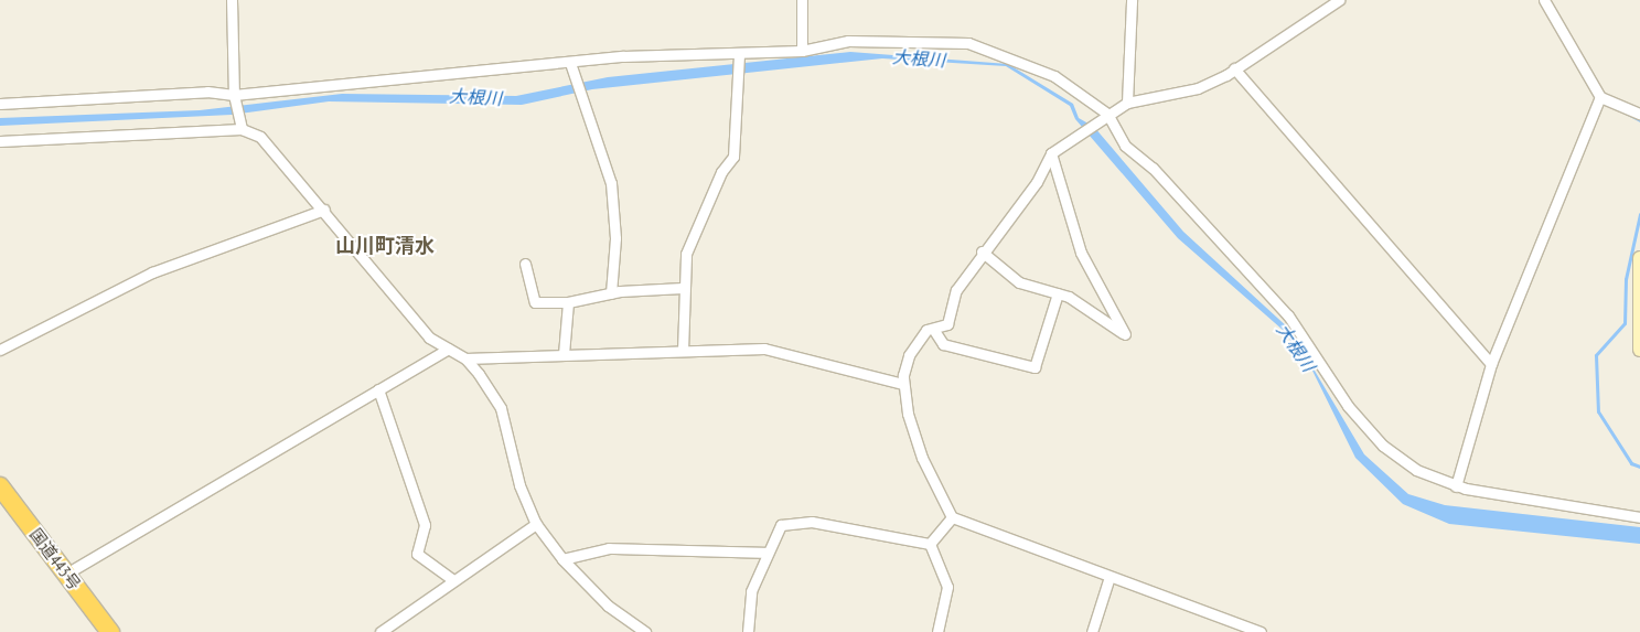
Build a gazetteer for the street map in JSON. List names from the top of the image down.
{
  "streets": {
    "highway": ["国道443号"]
  },
  "districts": ["山川町清水"],
  "water": ["大根川"]
}
